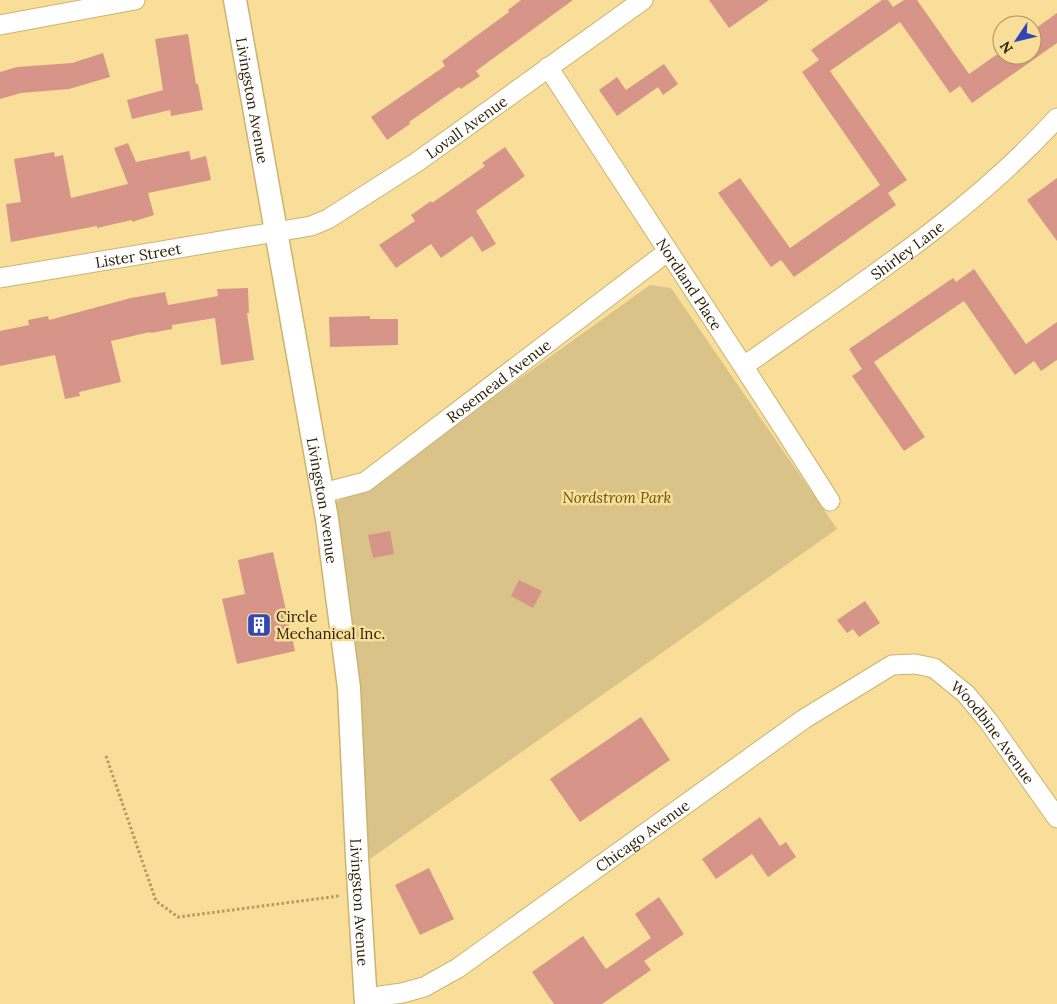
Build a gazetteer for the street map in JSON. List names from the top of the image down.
{
  "streets": {
    "street": [
      "Livingston Avenue",
      "Lovall Avenue",
      "Shirley Lane",
      "Lister Street",
      "Nordland Place",
      "Rosemead Avenue",
      "Woodbine Avenue",
      "Chicago Avenue"
    ]
  },
  "crossings": [
    ["Livingston Avenue", "Lovall Avenue"],
    ["Livingston Avenue", "Lister Street"],
    ["Livingston Avenue", "Rosemead Avenue"],
    ["Livingston Avenue", "Chicago Avenue"],
    ["Lovall Avenue", "Lister Street"],
    ["Lovall Avenue", "Nordland Place"],
    ["Shirley Lane", "Nordland Place"],
    ["Nordland Place", "Rosemead Avenue"],
    ["Woodbine Avenue", "Chicago Avenue"]
  ],
  "parks": ["Nordstrom Park"],
  "places": {
    "building": ["Circle Mechanical Inc."]
  },
  "north": "bottom left"
}
